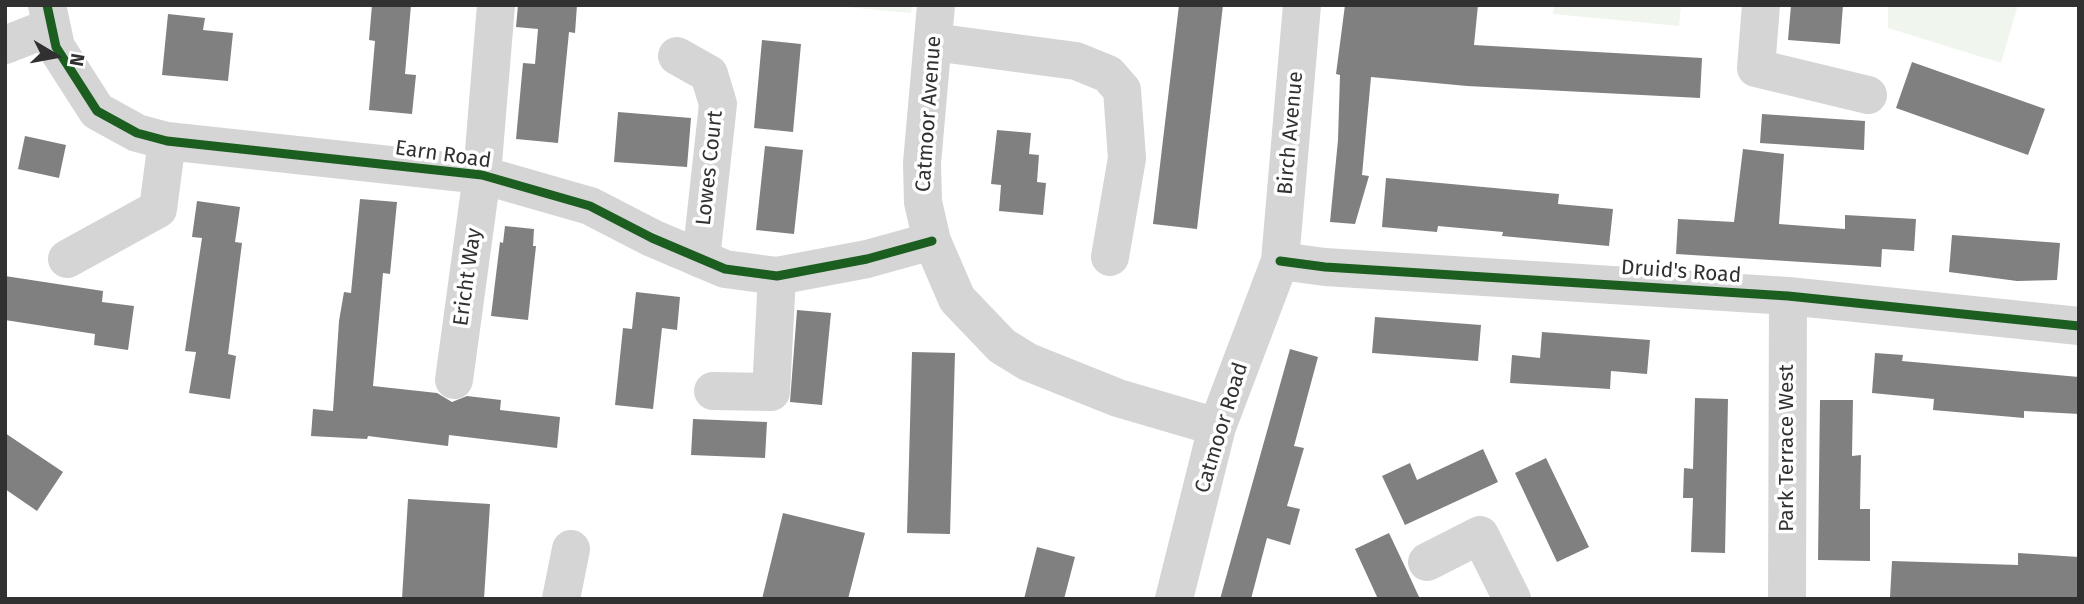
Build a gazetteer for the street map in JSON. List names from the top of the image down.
{
  "streets": {
    "street": [
      "Catmoor Avenue",
      "Birch Avenue",
      "Earn Road",
      "Lowes Court",
      "Druid's Road",
      "Ericht Way",
      "Catmoor Road",
      "Park Terrace West"
    ]
  },
  "crossings": [
    ["Catmoor Avenue", "Earn Road"],
    ["Catmoor Avenue", "Catmoor Road"],
    ["Birch Avenue", "Druid's Road"],
    ["Birch Avenue", "Catmoor Road"],
    ["Earn Road", "Lowes Court"],
    ["Earn Road", "Ericht Way"],
    ["Druid's Road", "Catmoor Road"],
    ["Druid's Road", "Park Terrace West"]
  ],
  "north": "right"
}
